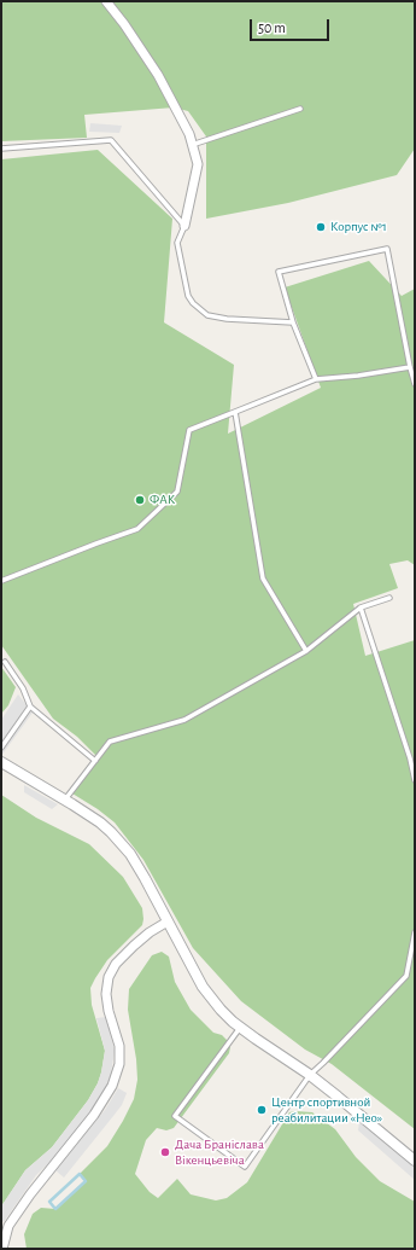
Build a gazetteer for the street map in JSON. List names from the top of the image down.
{
  "places": [
    "Корпус №1",
    "ФАК",
    "Центр спортивной реабилитации «Нео»",
    "Дача Браніслава Вікенцьевіча"
  ],
  "scale_bar": "50 m"
}
